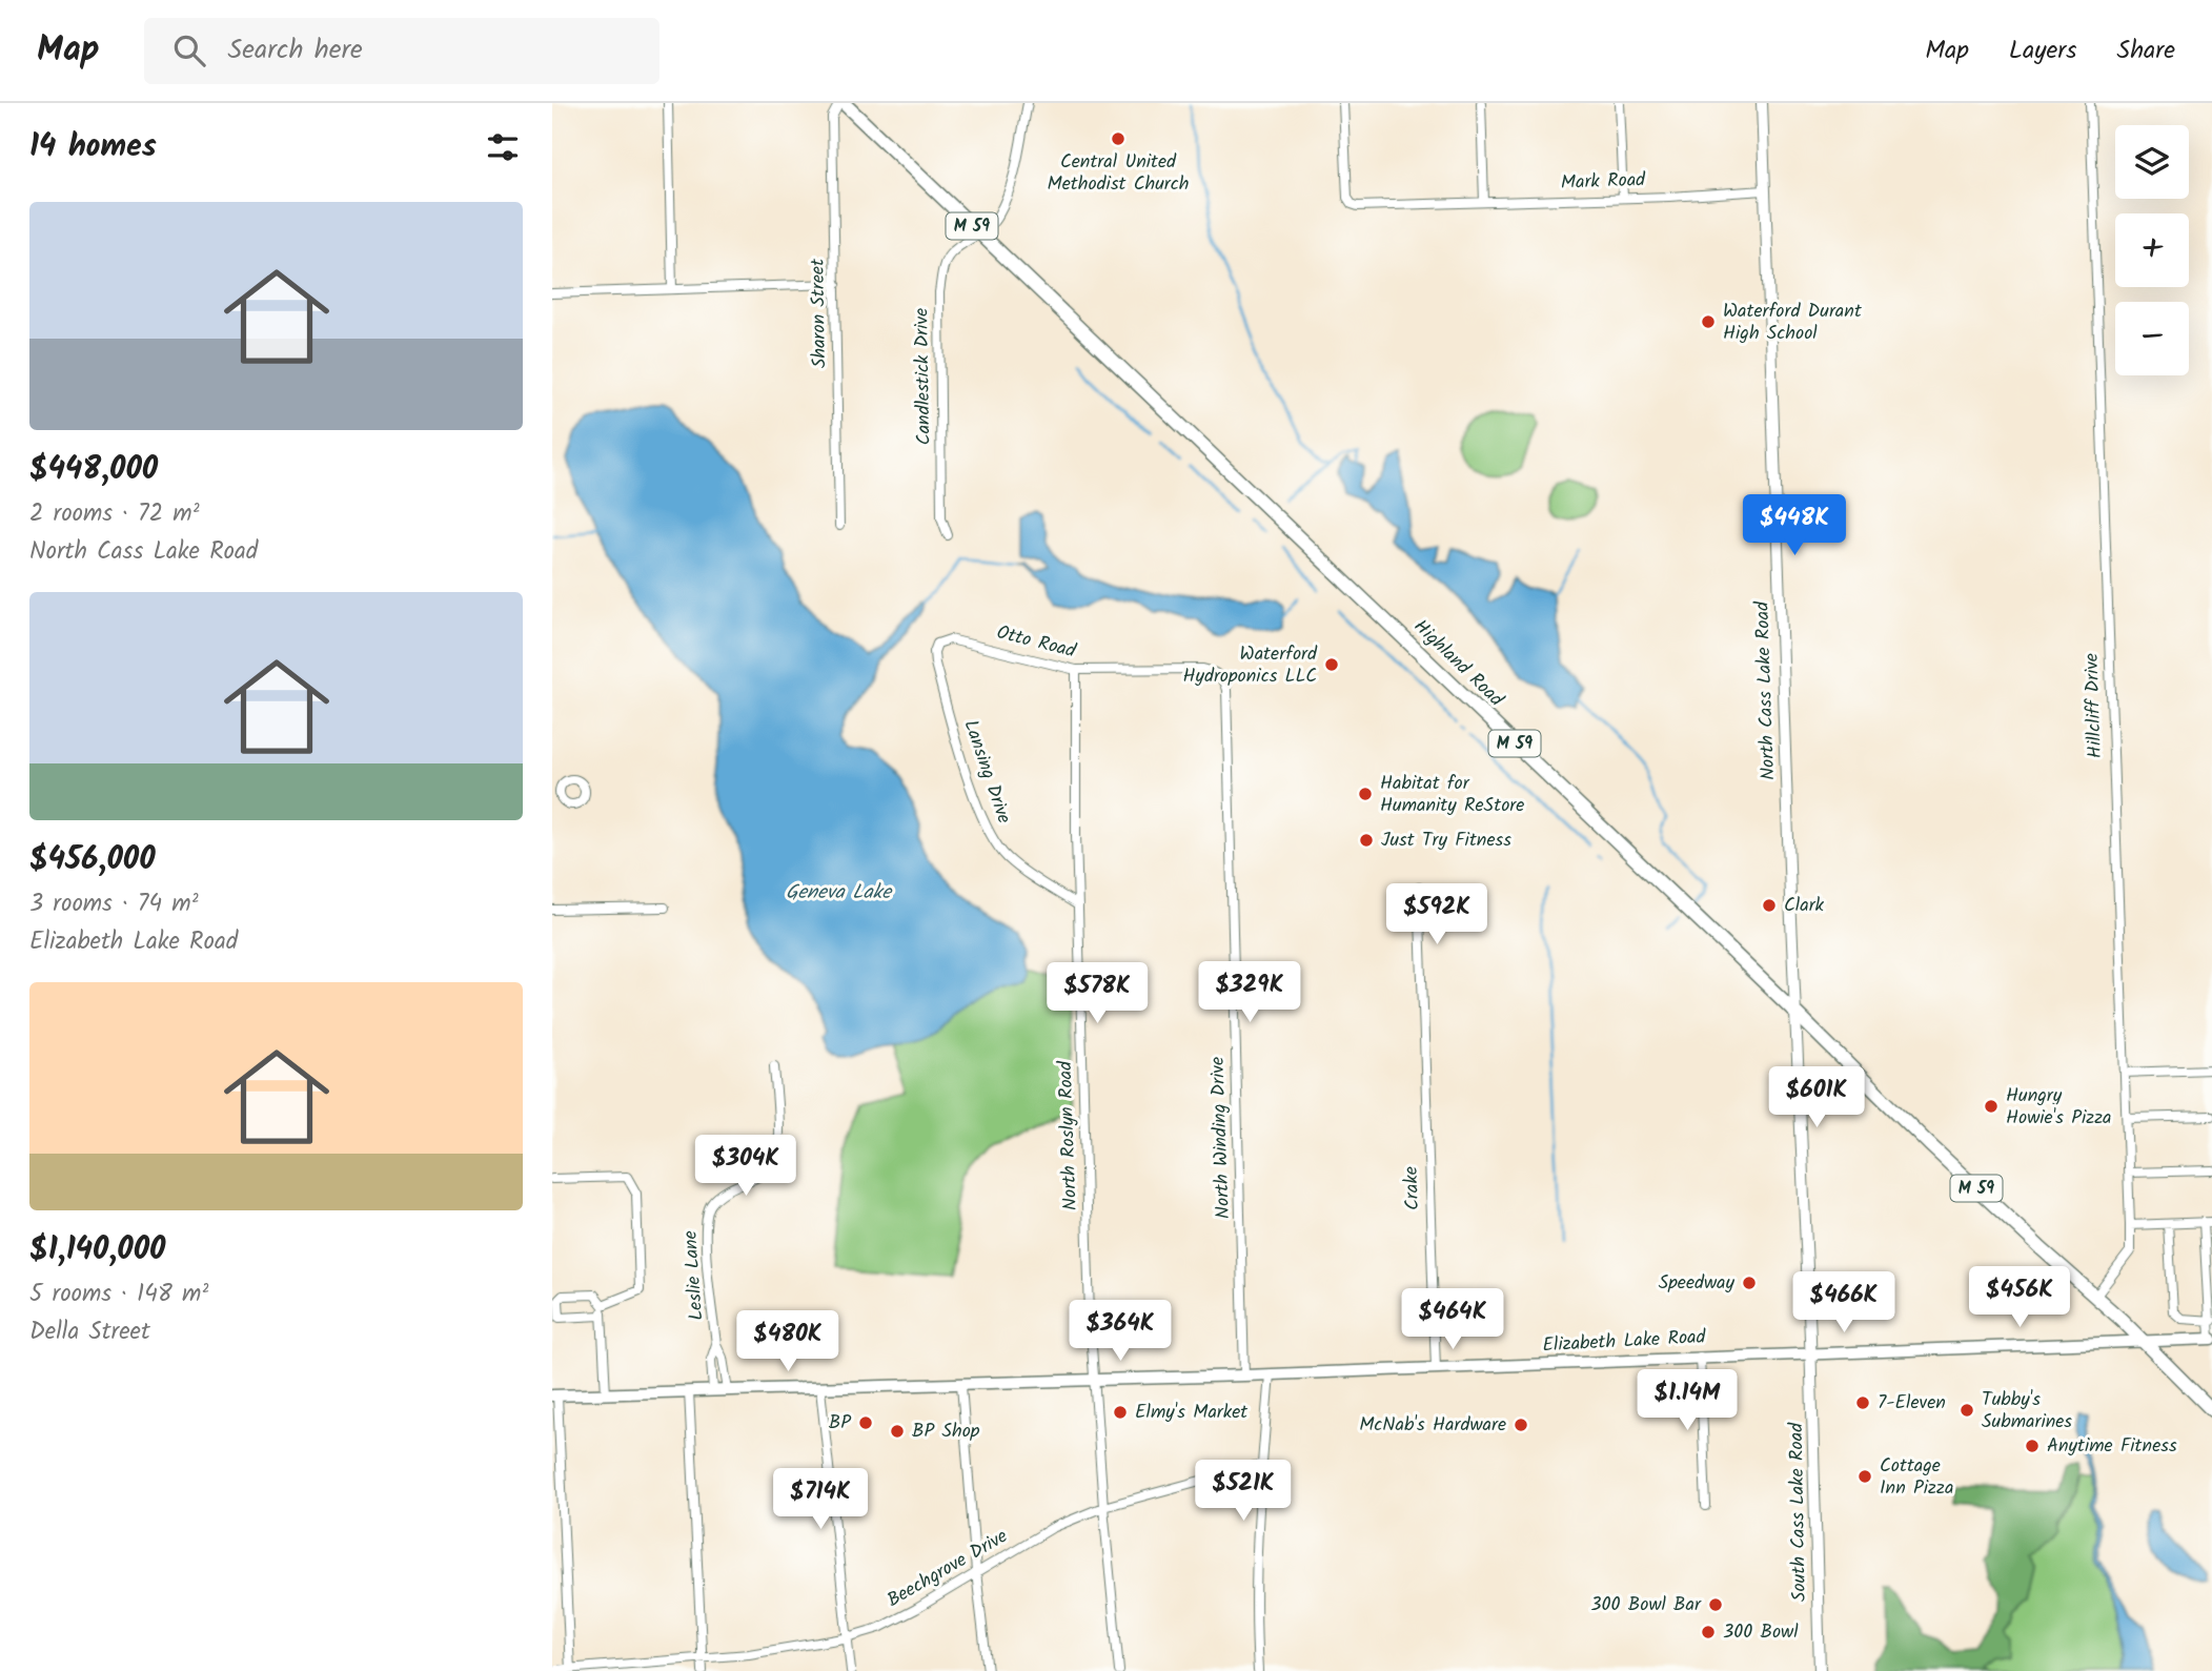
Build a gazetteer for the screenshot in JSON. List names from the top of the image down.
{
  "streets": {
    "highway": ["M 59", "Highland Road"],
    "main road": ["Elizabeth Lake Road"],
    "street": [
      "Mark Road",
      "Sharon Street",
      "Candlestick Drive",
      "Otto Road",
      "North Cass Lake Road",
      "Hillcliff Drive",
      "Lansing Drive",
      "North Roslyn Road",
      "North Winding Drive",
      "Crake",
      "Leslie Lane",
      "South Cass Lake Road",
      "Beechgrove Drive"
    ]
  },
  "crossings": [
    ["Mark Road", "North Cass Lake Road"],
    ["M 59", "Highland Road"],
    ["M 59", "Elizabeth Lake Road"],
    ["Sharon Street", "Highland Road"],
    ["Candlestick Drive", "Highland Road"],
    ["Otto Road", "Lansing Drive"],
    ["Otto Road", "North Roslyn Road"],
    ["Otto Road", "North Winding Drive"],
    ["Highland Road", "North Cass Lake Road"],
    ["Highland Road", "Hillcliff Drive"],
    ["Highland Road", "Elizabeth Lake Road"],
    ["North Cass Lake Road", "Elizabeth Lake Road"],
    ["North Cass Lake Road", "South Cass Lake Road"],
    ["Lansing Drive", "North Roslyn Road"],
    ["North Roslyn Road", "Elizabeth Lake Road"],
    ["North Roslyn Road", "Beechgrove Drive"],
    ["North Winding Drive", "Elizabeth Lake Road"],
    ["Crake", "Elizabeth Lake Road"],
    ["Leslie Lane", "Elizabeth Lake Road"],
    ["Elizabeth Lake Road", "South Cass Lake Road"]
  ],
  "water": ["Geneva Lake"],
  "places": [
    "Central United Methodist Church",
    "Waterford Durant High School",
    "Waterford Hydroponics LLC",
    "Habitat for Humanity ReStore",
    "Just Try Fitness",
    "Clark",
    "Hungry Howie's Pizza",
    "Speedway",
    "7-Eleven",
    "Tubby's Submarines",
    "Elmy's Market",
    "BP",
    "McNab's Hardware",
    "BP Shop",
    "Anytime Fitness",
    "Cottage Inn Pizza",
    "300 Bowl Bar",
    "300 Bowl"
  ],
  "page": {
    "header": "Map",
    "search": "Search here",
    "nav": ["Map", "Layers", "Share"],
    "heading": "14 homes",
    "map_buttons": ["+", "−"],
    "list": [
      {
        "name": "$448,000",
        "note": "2 rooms · 72 m² · North Cass Lake Road"
      },
      {
        "name": "$456,000",
        "note": "3 rooms · 74 m² · Elizabeth Lake Road"
      },
      {
        "name": "$1,140,000",
        "note": "5 rooms · 148 m² · Della Street"
      }
    ],
    "price": [
      "$448K",
      "$592K",
      "$329K",
      "$578K",
      "$601K",
      "$304K",
      "$456K",
      "$466K",
      "$464K",
      "$364K",
      "$480K",
      "$1.14M",
      "$521K",
      "$714K"
    ]
  }
}
